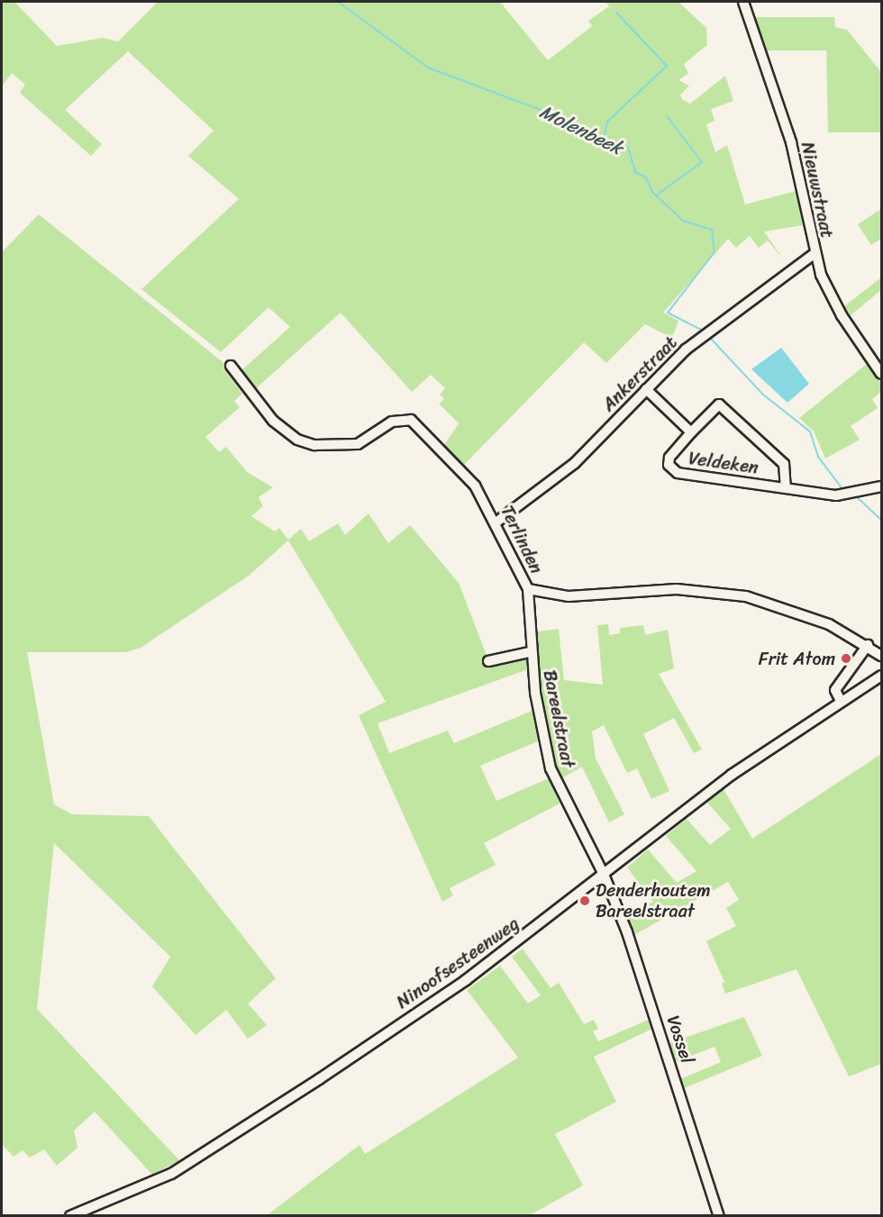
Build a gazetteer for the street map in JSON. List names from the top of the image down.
{
  "streets": {
    "street": [
      "Nieuwstraat",
      "Ankerstraat",
      "Veldeken",
      "Terlinden",
      "Bareelstraat",
      "Ninoofsesteenweg",
      "Vossel"
    ]
  },
  "crossings": [
    ["Nieuwstraat", "Ankerstraat"],
    ["Ankerstraat", "Veldeken"],
    ["Ankerstraat", "Terlinden"],
    ["Terlinden", "Bareelstraat"],
    ["Bareelstraat", "Ninoofsesteenweg"],
    ["Bareelstraat", "Vossel"],
    ["Ninoofsesteenweg", "Vossel"]
  ],
  "water": ["Molenbeek"],
  "places": ["Frit Atom", "Denderhoutem Bareelstraat"]
}
